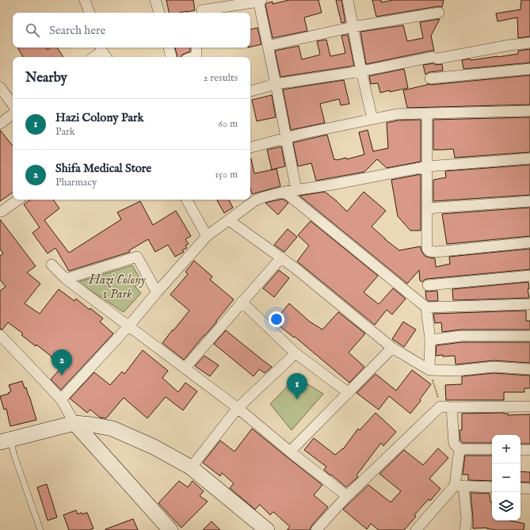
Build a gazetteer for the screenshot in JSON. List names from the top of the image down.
{
  "parks": ["Hazi Colony 1 Park"],
  "page": {
    "search": "Search here",
    "heading": ["Nearby", "2 results"],
    "list": [
      {
        "mark": "1",
        "name": "Hazi Colony Park",
        "note": "Park",
        "value": "60 m"
      },
      {
        "mark": "2",
        "name": "Shifa Medical Store",
        "note": "Pharmacy",
        "value": "150 m"
      }
    ],
    "pins": ["2", "1"],
    "map_buttons": ["+", "−"]
  }
}
